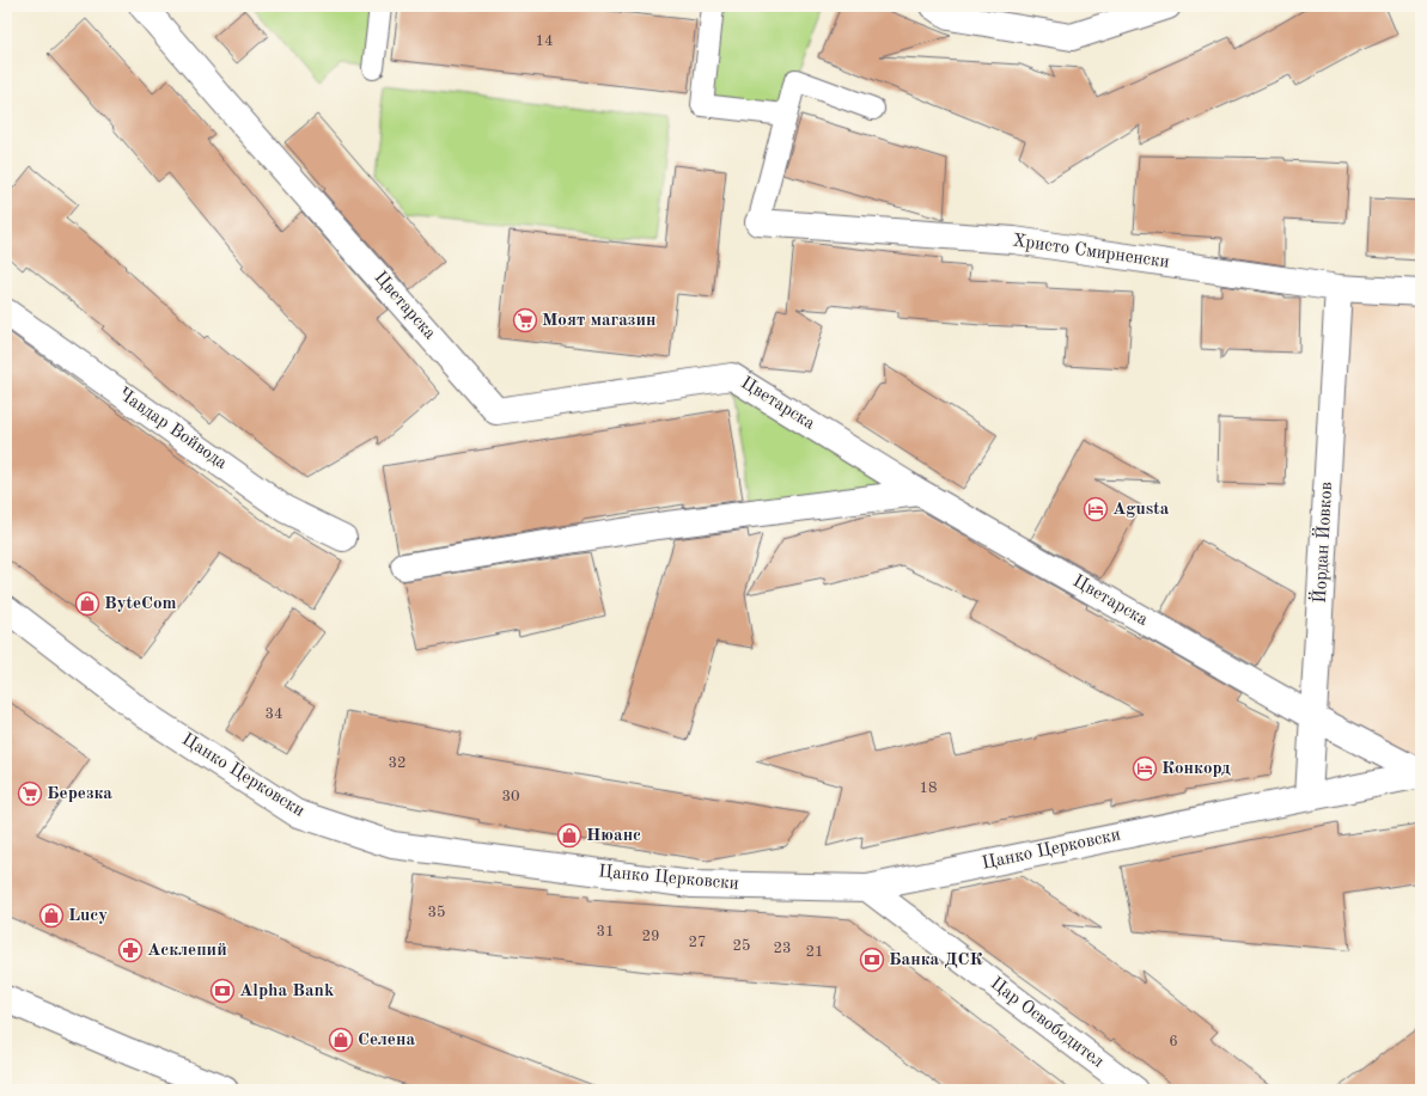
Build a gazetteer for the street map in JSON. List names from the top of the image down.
{
  "streets": {
    "street": [
      "Христо Смирненски",
      "Цветарска",
      "Чавдар Войвода",
      "Йордан Йовков",
      "Цанко Церковски",
      "Цар Освободител"
    ]
  },
  "crossings": [
    ["Христо Смирненски", "Йордан Йовков"],
    ["Цветарска", "Йордан Йовков"],
    ["Цветарска", "Цанко Церковски"],
    ["Йордан Йовков", "Цанко Церковски"],
    ["Цанко Церковски", "Цар Освободител"]
  ],
  "places": {
    "supermarket": ["Моят магазин", "Березка"],
    "hotel": ["Agusta", "Конкорд"],
    "shop": [
      "ByteCom",
      "Нюанс",
      "Lucy",
      "Селена"
    ],
    "pharmacy": ["Асклепий"],
    "bank": ["Банка ДСК", "Alpha Bank"]
  },
  "house_numbers": [
    "14",
    "34",
    "32",
    "18",
    "30",
    "35",
    "31",
    "29",
    "27",
    "25",
    "23",
    "21",
    "6"
  ]
}
